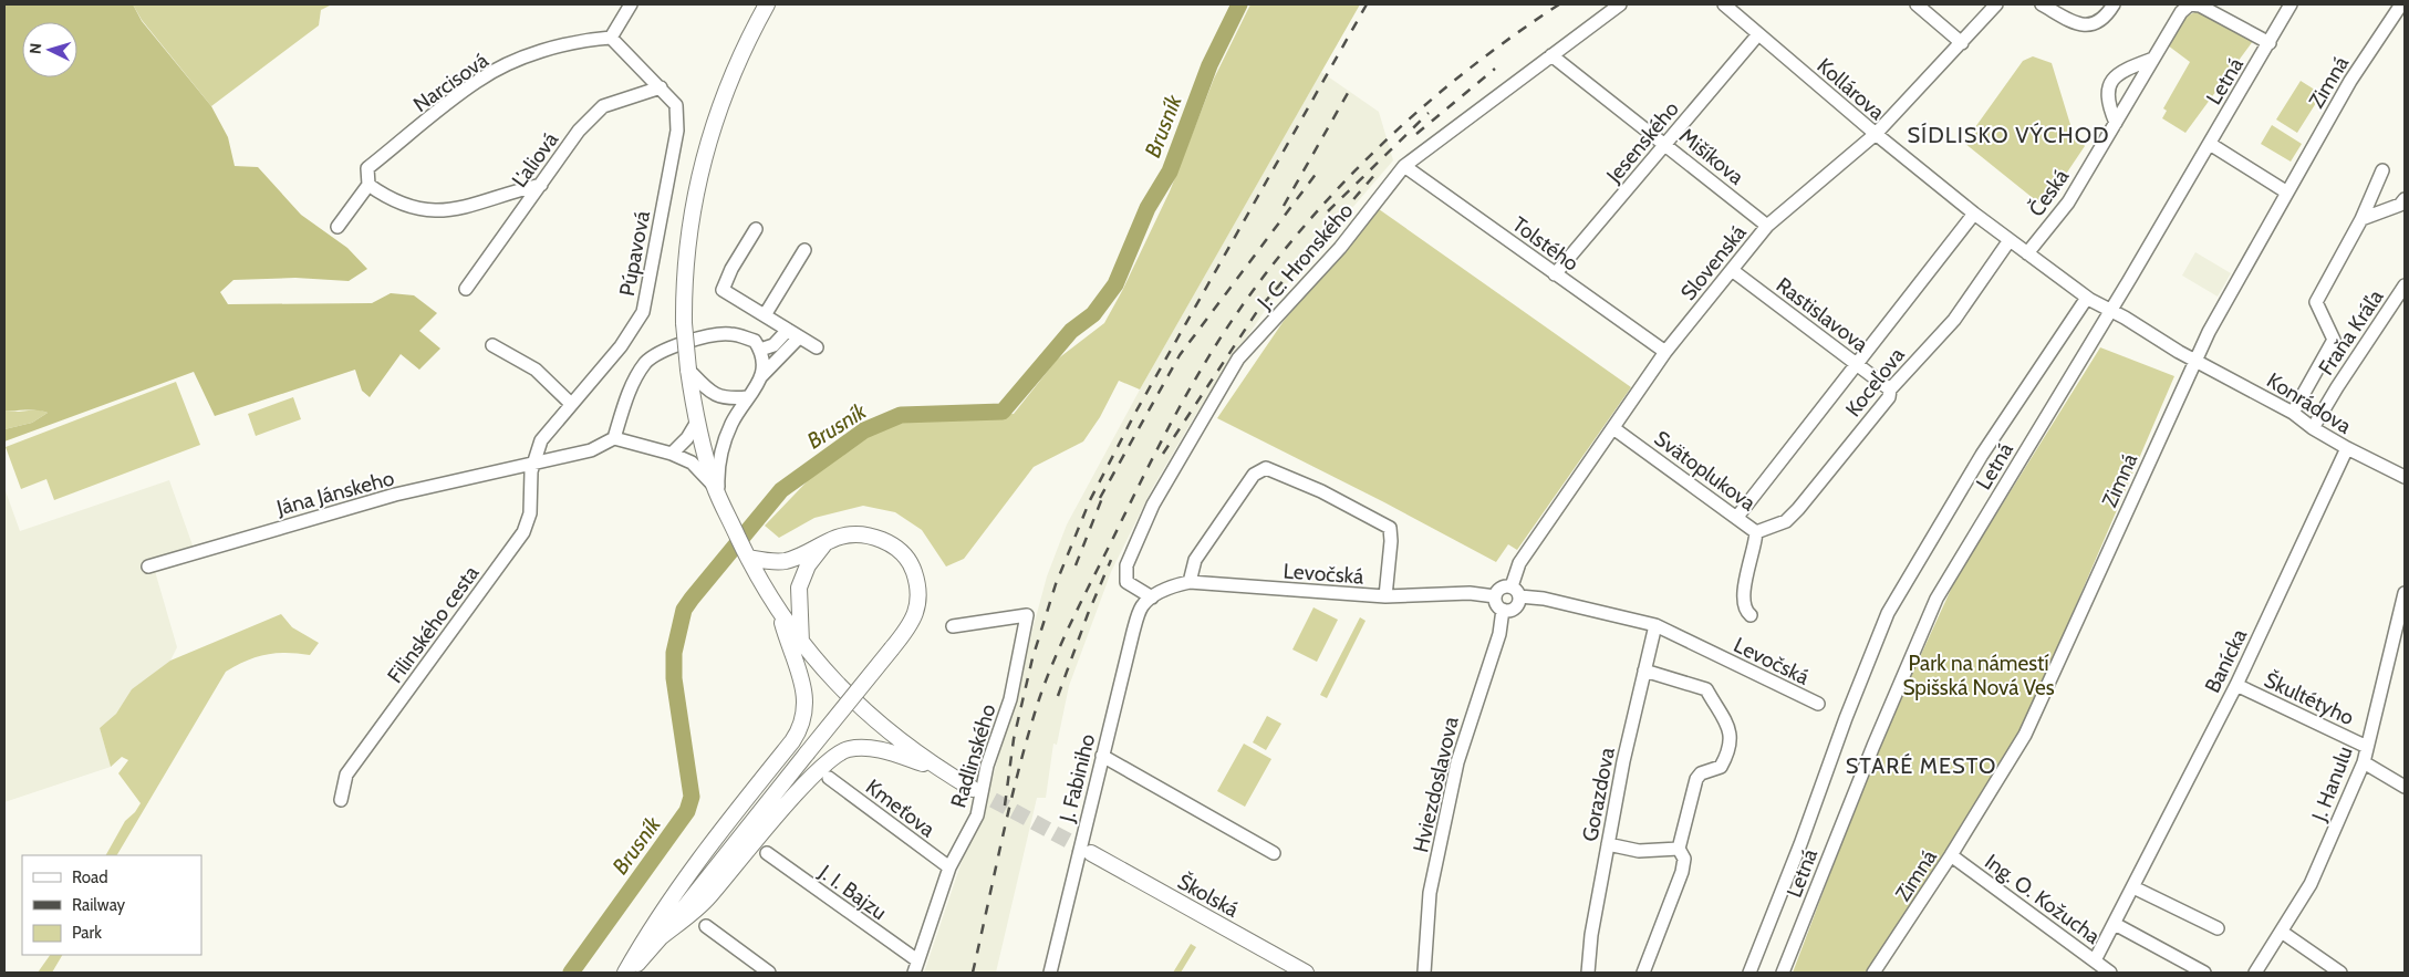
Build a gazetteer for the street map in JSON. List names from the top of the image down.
{
  "streets": {
    "main road": ["Školská"],
    "street": [
      "Letná",
      "Narcisová",
      "Zimná",
      "Kollárova",
      "Jesenského",
      "Mišíkova",
      "Ľaliová",
      "Česká",
      "Tolstého",
      "Púpavová",
      "J. C. Hronského",
      "Slovenská",
      "Rastislavova",
      "Fraňa Kráľa",
      "Koceľova",
      "Konrádova",
      "Svätoplukova",
      "Jána Jánskeho",
      "Levočská",
      "Filinského cesta",
      "Banícka",
      "Škultétyho",
      "Radlinského",
      "J. Fabiniho",
      "J. Hanulu",
      "Hviezdoslavova",
      "Gorazdova",
      "Kmeťova",
      "J. I. Bajzu",
      "Ing. O. Kožucha"
    ]
  },
  "crossings": [
    ["Letná", "Kollárova"],
    ["Letná", "Česká"],
    ["Letná", "Konrádova"],
    ["Zimná", "Konrádova"],
    ["Zimná", "Ing. O. Kožucha"],
    ["Kollárova", "Jesenského"],
    ["Kollárova", "Česká"],
    ["Kollárova", "Slovenská"],
    ["Kollárova", "Koceľova"],
    ["Kollárova", "Konrádova"],
    ["Jesenského", "Mišíkova"],
    ["Jesenského", "Tolstého"],
    ["Mišíkova", "J. C. Hronského"],
    ["Mišíkova", "Slovenská"],
    ["Ľaliová", "Púpavová"],
    ["Tolstého", "J. C. Hronského"],
    ["Tolstého", "Slovenská"],
    ["Púpavová", "Jána Jánskeho"],
    ["Púpavová", "Filinského cesta"],
    ["J. C. Hronského", "Levočská"],
    ["J. C. Hronského", "J. Fabiniho"],
    ["Slovenská", "Rastislavova"],
    ["Slovenská", "Svätoplukova"],
    ["Slovenská", "Levočská"],
    ["Slovenská", "Hviezdoslavova"],
    ["Rastislavova", "Koceľova"],
    ["Fraňa Kráľa", "Konrádova"],
    ["Koceľova", "Svätoplukova"],
    ["Konrádova", "Banícka"],
    ["Jána Jánskeho", "Filinského cesta"],
    ["Levočská", "J. Fabiniho"],
    ["Levočská", "Hviezdoslavova"],
    ["Levočská", "Gorazdova"],
    ["Banícka", "Škultétyho"],
    ["Banícka", "Ing. O. Kožucha"],
    ["Škultétyho", "J. Hanulu"],
    ["Radlinského", "Kmeťova"],
    ["Radlinského", "J. I. Bajzu"]
  ],
  "districts": ["SÍDLISKO VÝCHOD", "STARÉ MESTO"],
  "water": ["Brusník"],
  "parks": ["Park na námestí Spišská Nová Ves"],
  "legend": ["Road", "Railway", "Park"],
  "north": "left"
}
